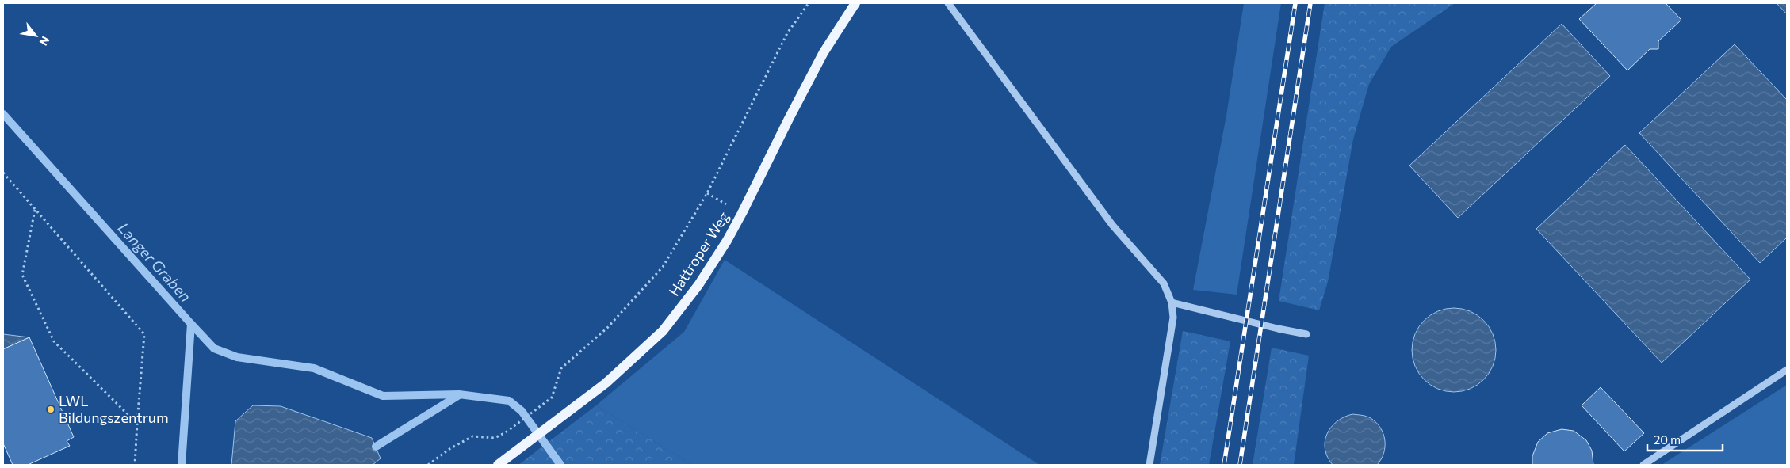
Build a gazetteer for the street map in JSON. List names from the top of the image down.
{
  "streets": {
    "main road": ["Hattroper Weg"]
  },
  "water": ["Langer Graben"],
  "places": ["LWL Bildungszentrum"],
  "scale_bar": "20 m",
  "north": "bottom right"
}
